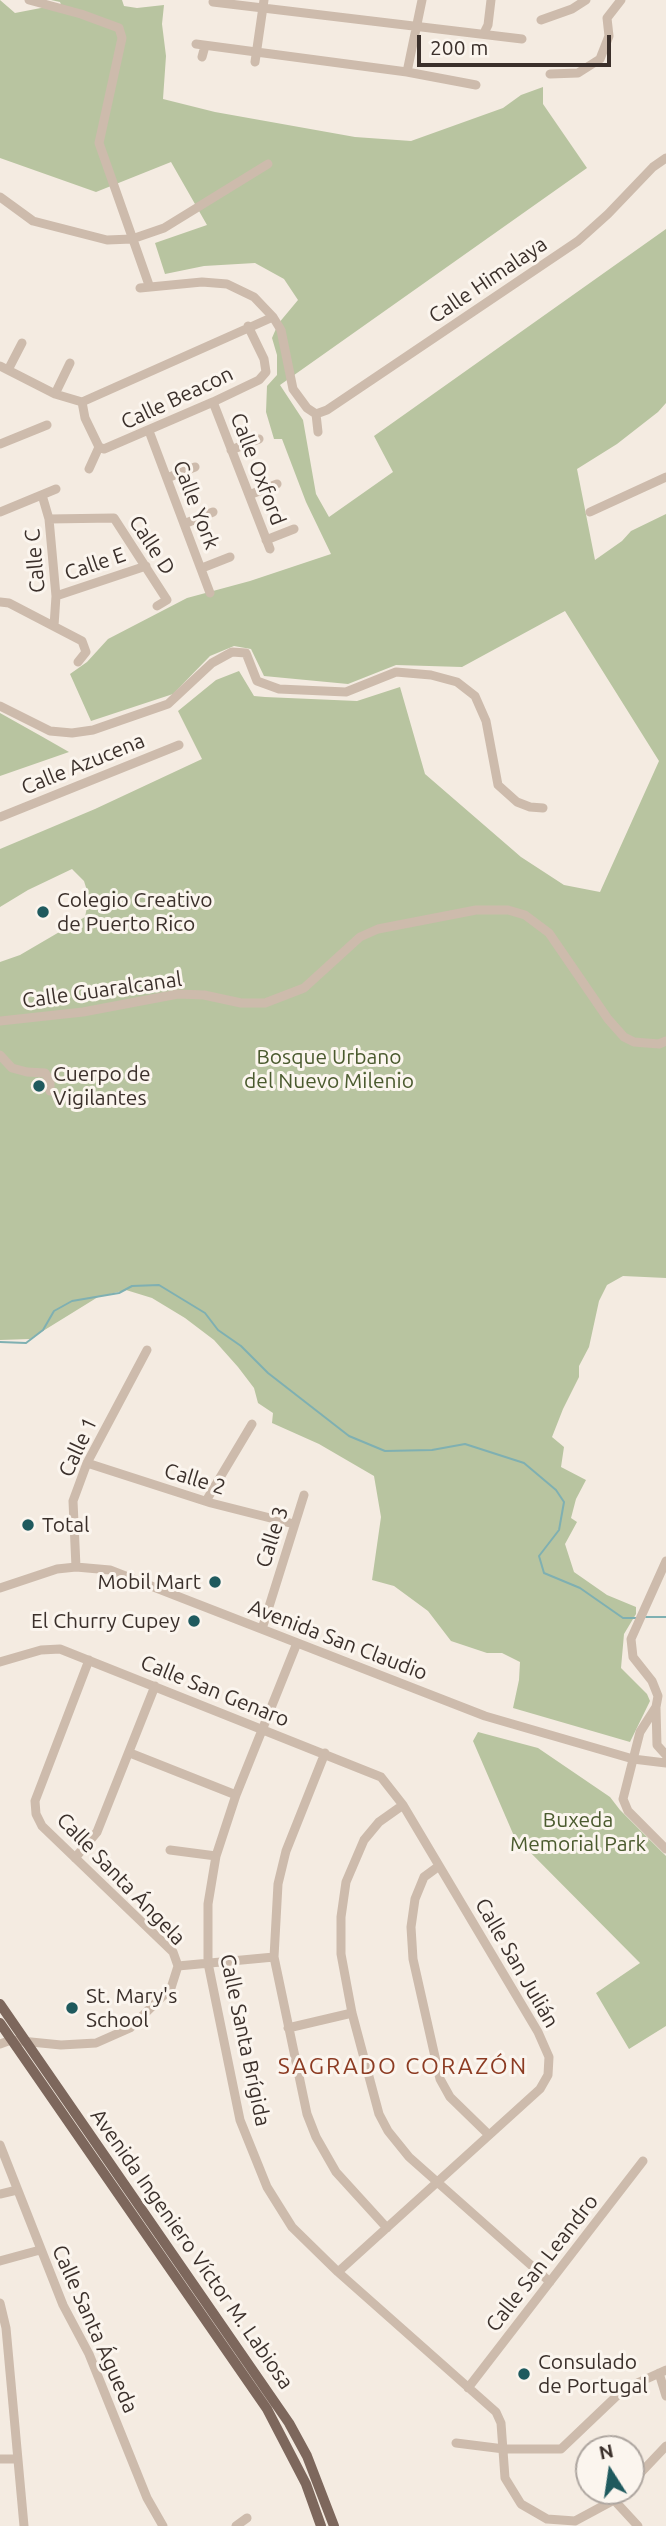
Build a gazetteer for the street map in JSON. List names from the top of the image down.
{
  "streets": {
    "main road": ["Avenida Ingeniero Víctor M. Labiosa"],
    "street": [
      "Calle Himalaya",
      "Calle Beacon",
      "Calle Oxford",
      "Calle York",
      "Calle D",
      "Calle C",
      "Calle E",
      "Calle Azucena",
      "Calle Guaralcanal",
      "Calle 1",
      "Calle 2",
      "Calle 3",
      "Avenida San Claudio",
      "Calle San Genaro",
      "Calle Santa Ángela",
      "Calle San Julián",
      "Calle Santa Brígida",
      "Calle San Leandro",
      "Calle Santa Águeda"
    ]
  },
  "crossings": [
    ["Calle Beacon", "Calle Oxford"],
    ["Calle Beacon", "Calle York"],
    ["Calle D", "Calle C"],
    ["Calle D", "Calle E"],
    ["Calle C", "Calle E"],
    ["Calle 1", "Calle 2"],
    ["Calle 1", "Avenida San Claudio"],
    ["Calle 2", "Calle 3"],
    ["Calle 3", "Avenida San Claudio"],
    ["Avenida San Claudio", "Calle Santa Brígida"],
    ["Calle San Genaro", "Calle Santa Ángela"],
    ["Calle San Genaro", "Calle San Julián"],
    ["Calle San Genaro", "Calle Santa Brígida"],
    ["Calle San Julián", "Calle Santa Brígida"],
    ["Calle Santa Brígida", "Calle San Leandro"]
  ],
  "districts": ["SAGRADO CORAZÓN"],
  "parks": ["Bosque Urbano del Nuevo Milenio", "Buxeda Memorial Park"],
  "places": [
    "Colegio Creativo de Puerto Rico",
    "Cuerpo de Vigilantes",
    "Total",
    "Mobil Mart",
    "El Churry Cupey",
    "St. Mary's School",
    "Consulado de Portugal"
  ],
  "scale_bar": "200 m",
  "north": "top"
}
